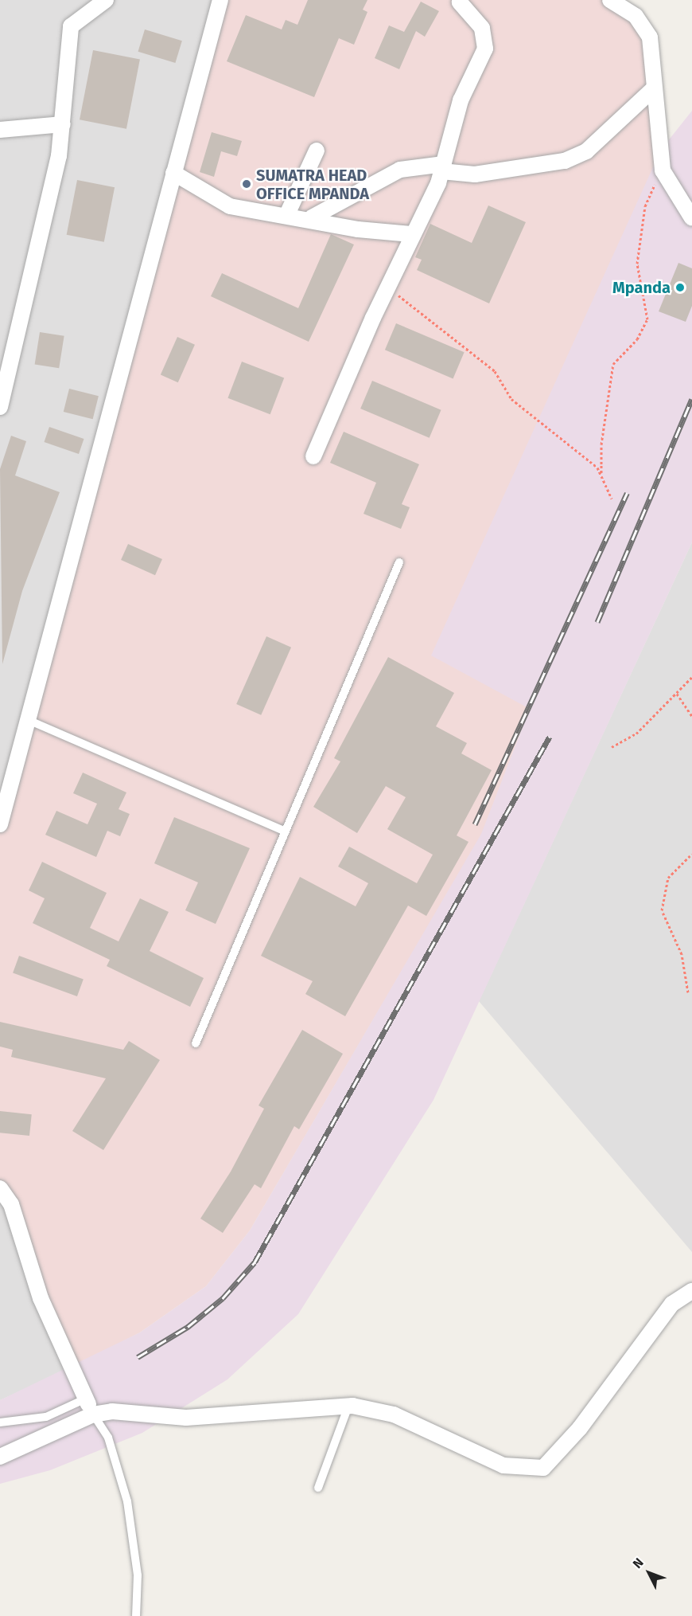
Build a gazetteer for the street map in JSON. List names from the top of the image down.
{
  "places": ["SUMATRA HEAD OFFICE MPANDA", "Mpanda"],
  "north": "top left"
}
